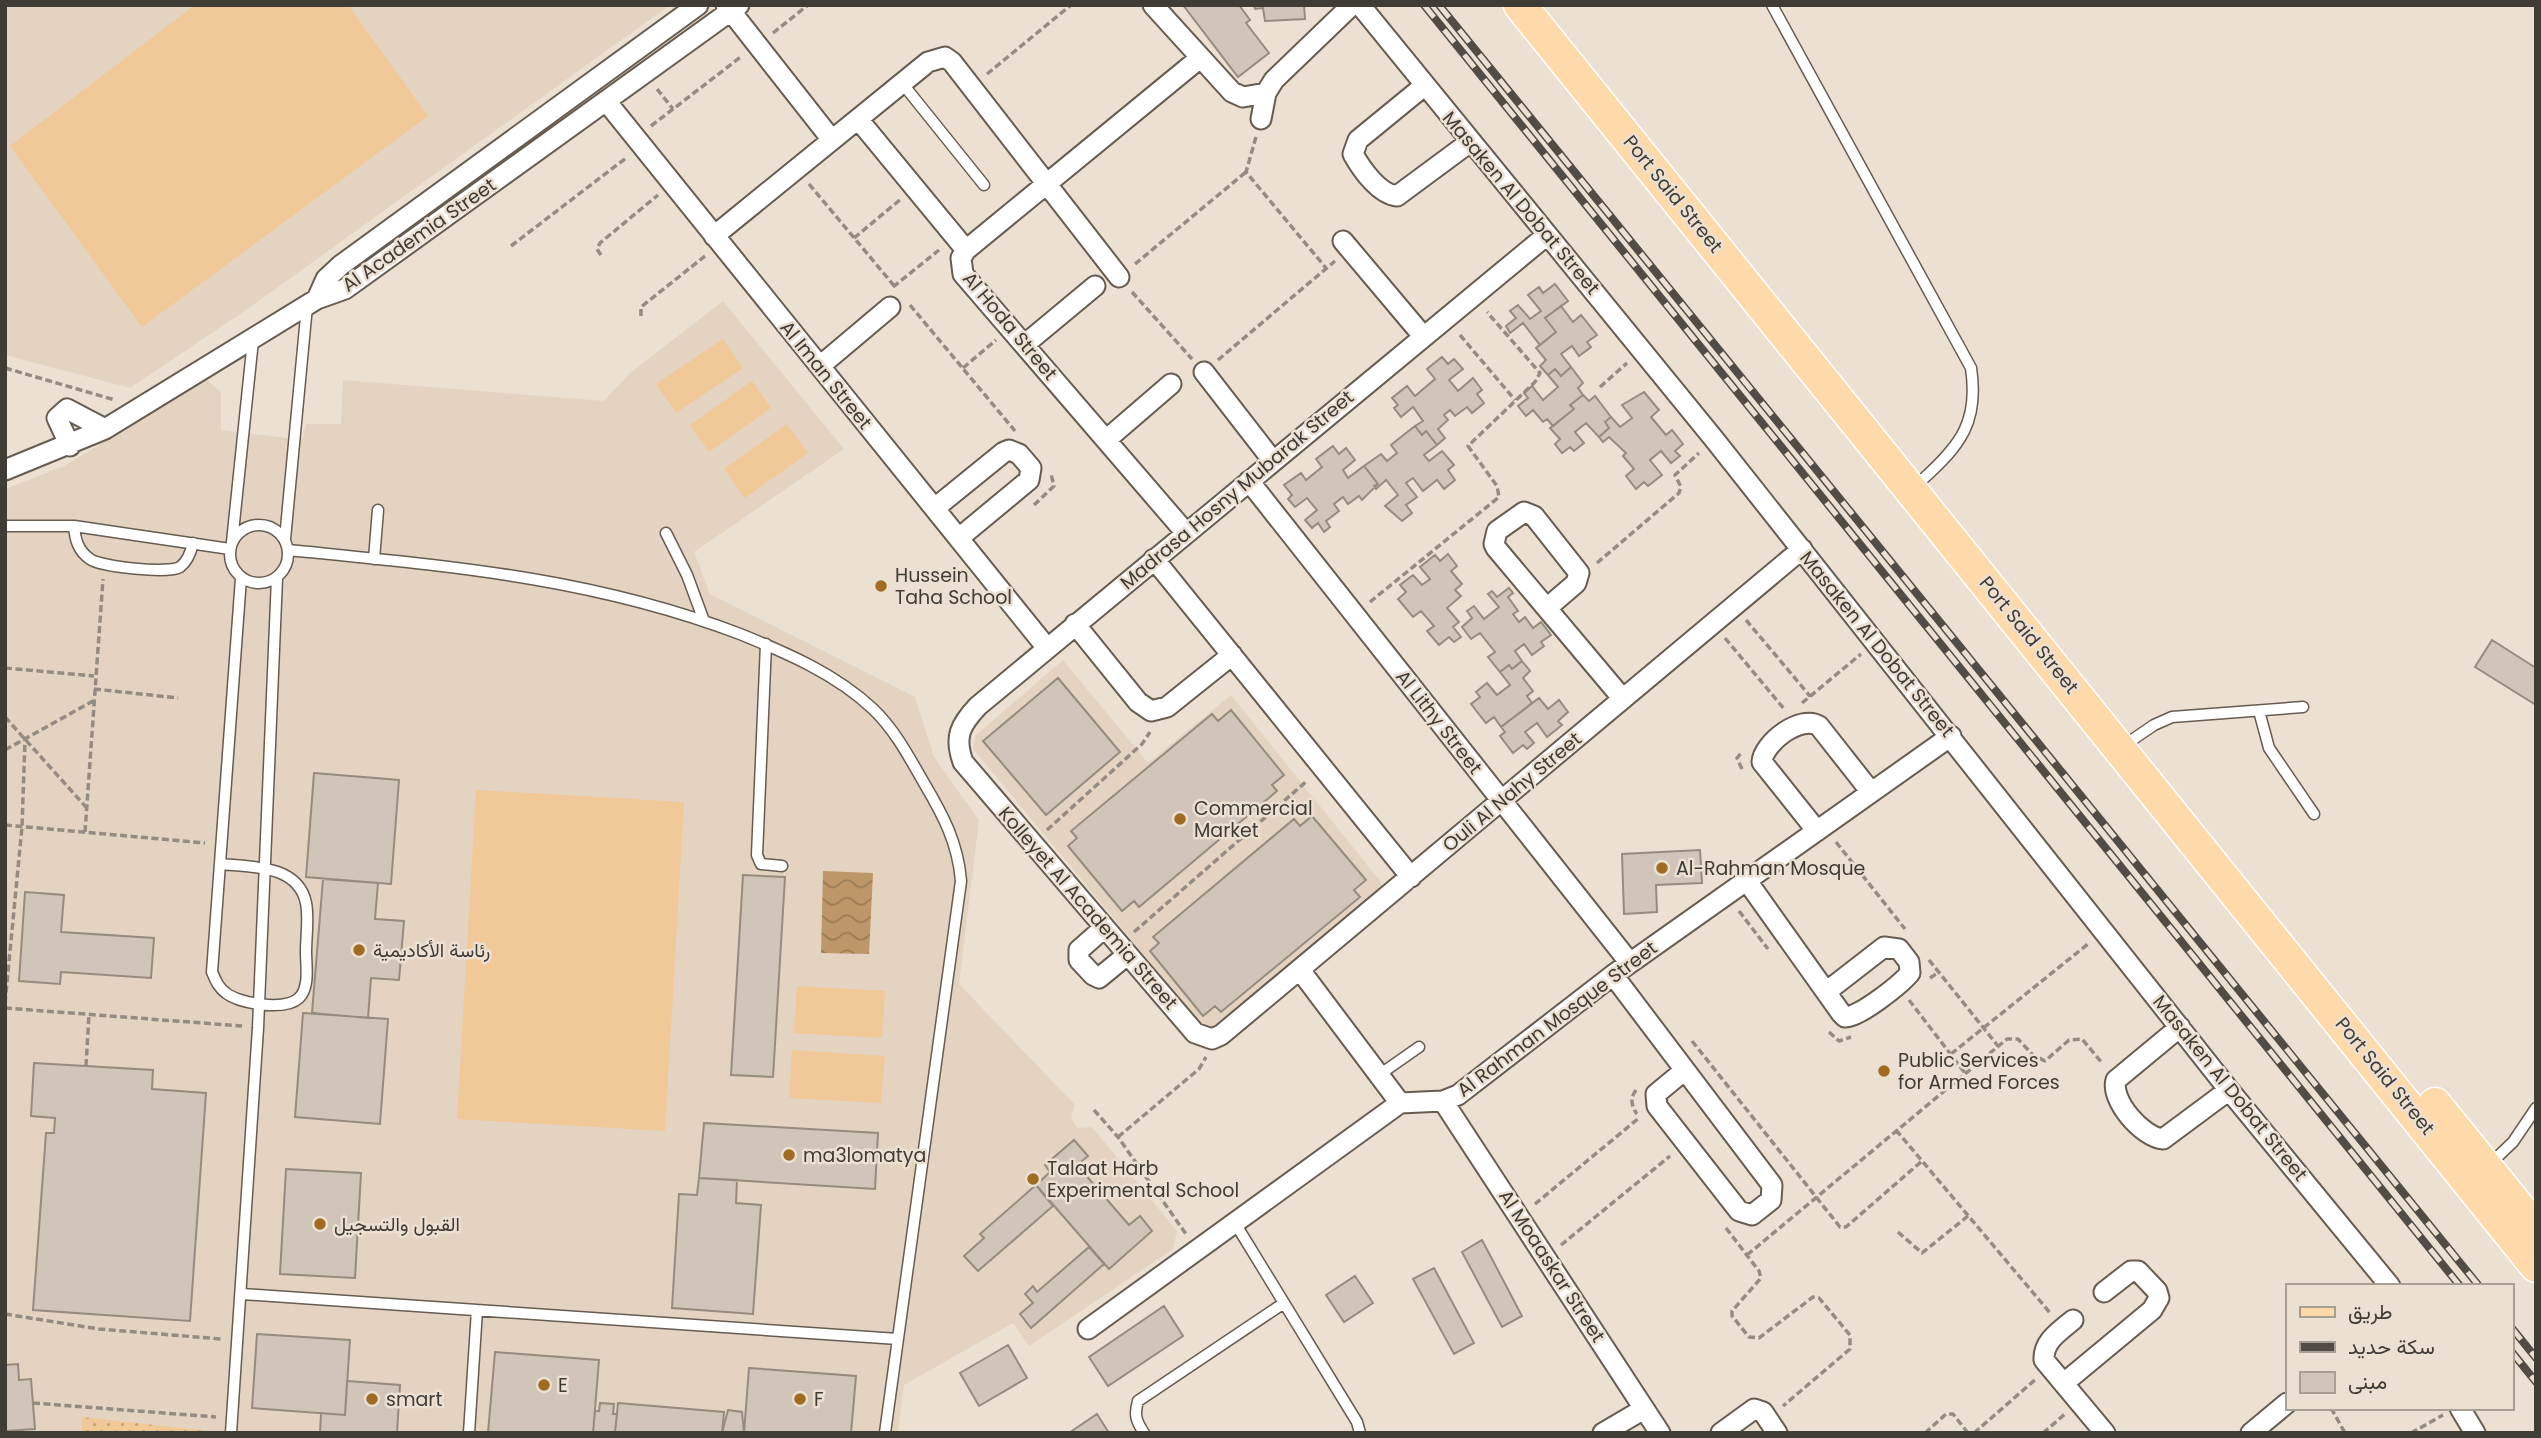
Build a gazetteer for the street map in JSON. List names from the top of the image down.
{
  "streets": {
    "main road": ["Port Said Street"],
    "street": [
      "Masaken Al Dobat Street",
      "Al Academia Street",
      "Al Hoda Street",
      "Al Iman Street",
      "Madrasa Hosny Mubarak Street",
      "Al Lithy Street",
      "Ouli Al Nahy Street",
      "Kolleyet Al Academia Street",
      "Al Rahman Mosque Street",
      "Al Moaaskar Street"
    ]
  },
  "crossings": [
    ["Masaken Al Dobat Street", "Madrasa Hosny Mubarak Street"],
    ["Masaken Al Dobat Street", "Ouli Al Nahy Street"],
    ["Masaken Al Dobat Street", "Al Rahman Mosque Street"],
    ["Al Academia Street", "Al Iman Street"],
    ["Al Hoda Street", "Madrasa Hosny Mubarak Street"],
    ["Al Iman Street", "Madrasa Hosny Mubarak Street"],
    ["Madrasa Hosny Mubarak Street", "Al Lithy Street"],
    ["Madrasa Hosny Mubarak Street", "Kolleyet Al Academia Street"],
    ["Al Lithy Street", "Ouli Al Nahy Street"],
    ["Al Lithy Street", "Al Rahman Mosque Street"],
    ["Ouli Al Nahy Street", "Kolleyet Al Academia Street"],
    ["Al Rahman Mosque Street", "Al Moaaskar Street"]
  ],
  "places": [
    "Hussein Taha School",
    "Commercial Market",
    "Al-Rahman Mosque",
    "رئاسة الأكاديمية",
    "Public Services for Armed Forces",
    "ma3lomatya",
    "Talaat Harb Experimental School",
    "القبول والتسجيل",
    "E",
    "smart",
    "F"
  ],
  "legend": ["طريق", "سكة حديد", "مبنى"]
}
